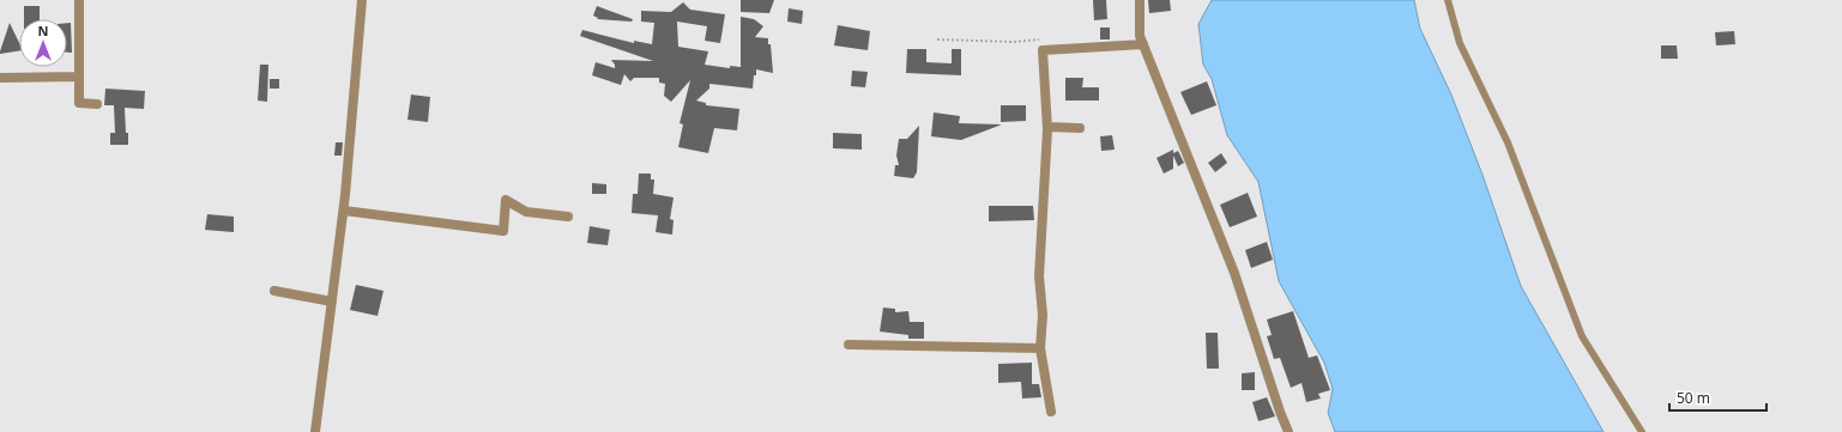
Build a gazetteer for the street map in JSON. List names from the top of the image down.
{
  "scale_bar": "50 m",
  "north": "top"
}
